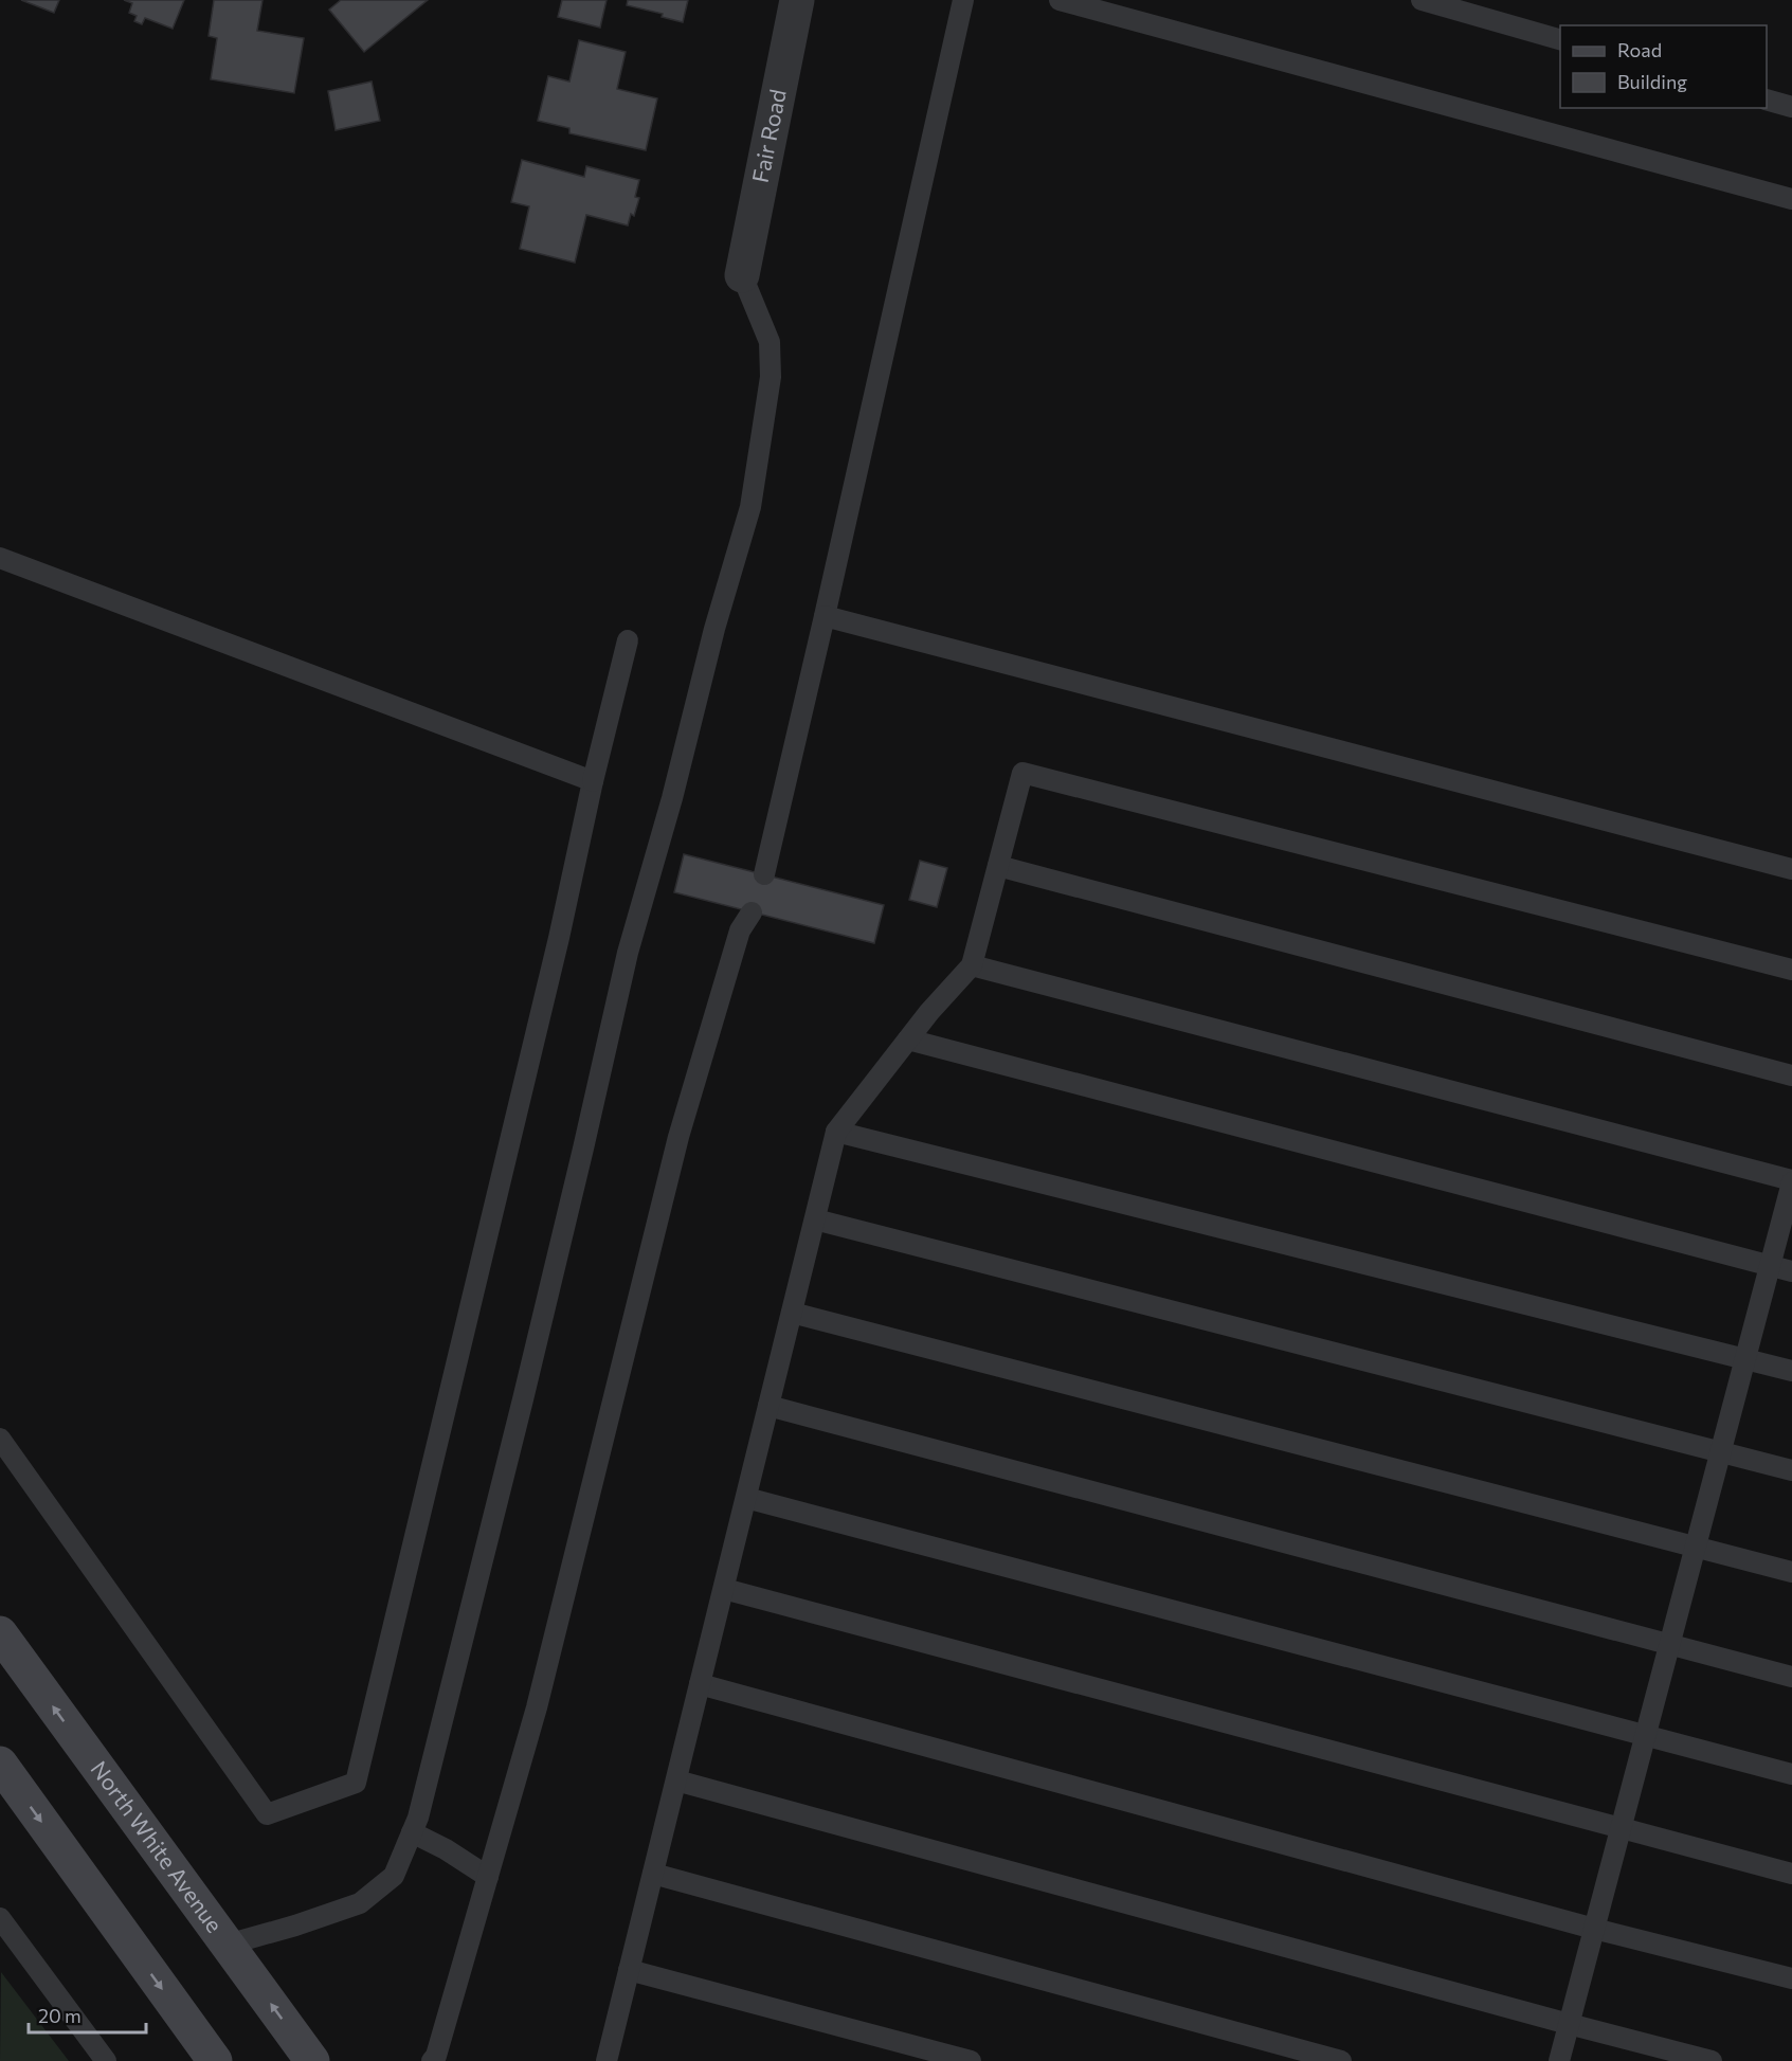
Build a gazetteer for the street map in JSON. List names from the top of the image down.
{
  "streets": {
    "main road": ["North White Avenue"],
    "street": ["Fair Road"]
  },
  "legend": ["Road", "Building"],
  "scale_bar": "20 m"
}
